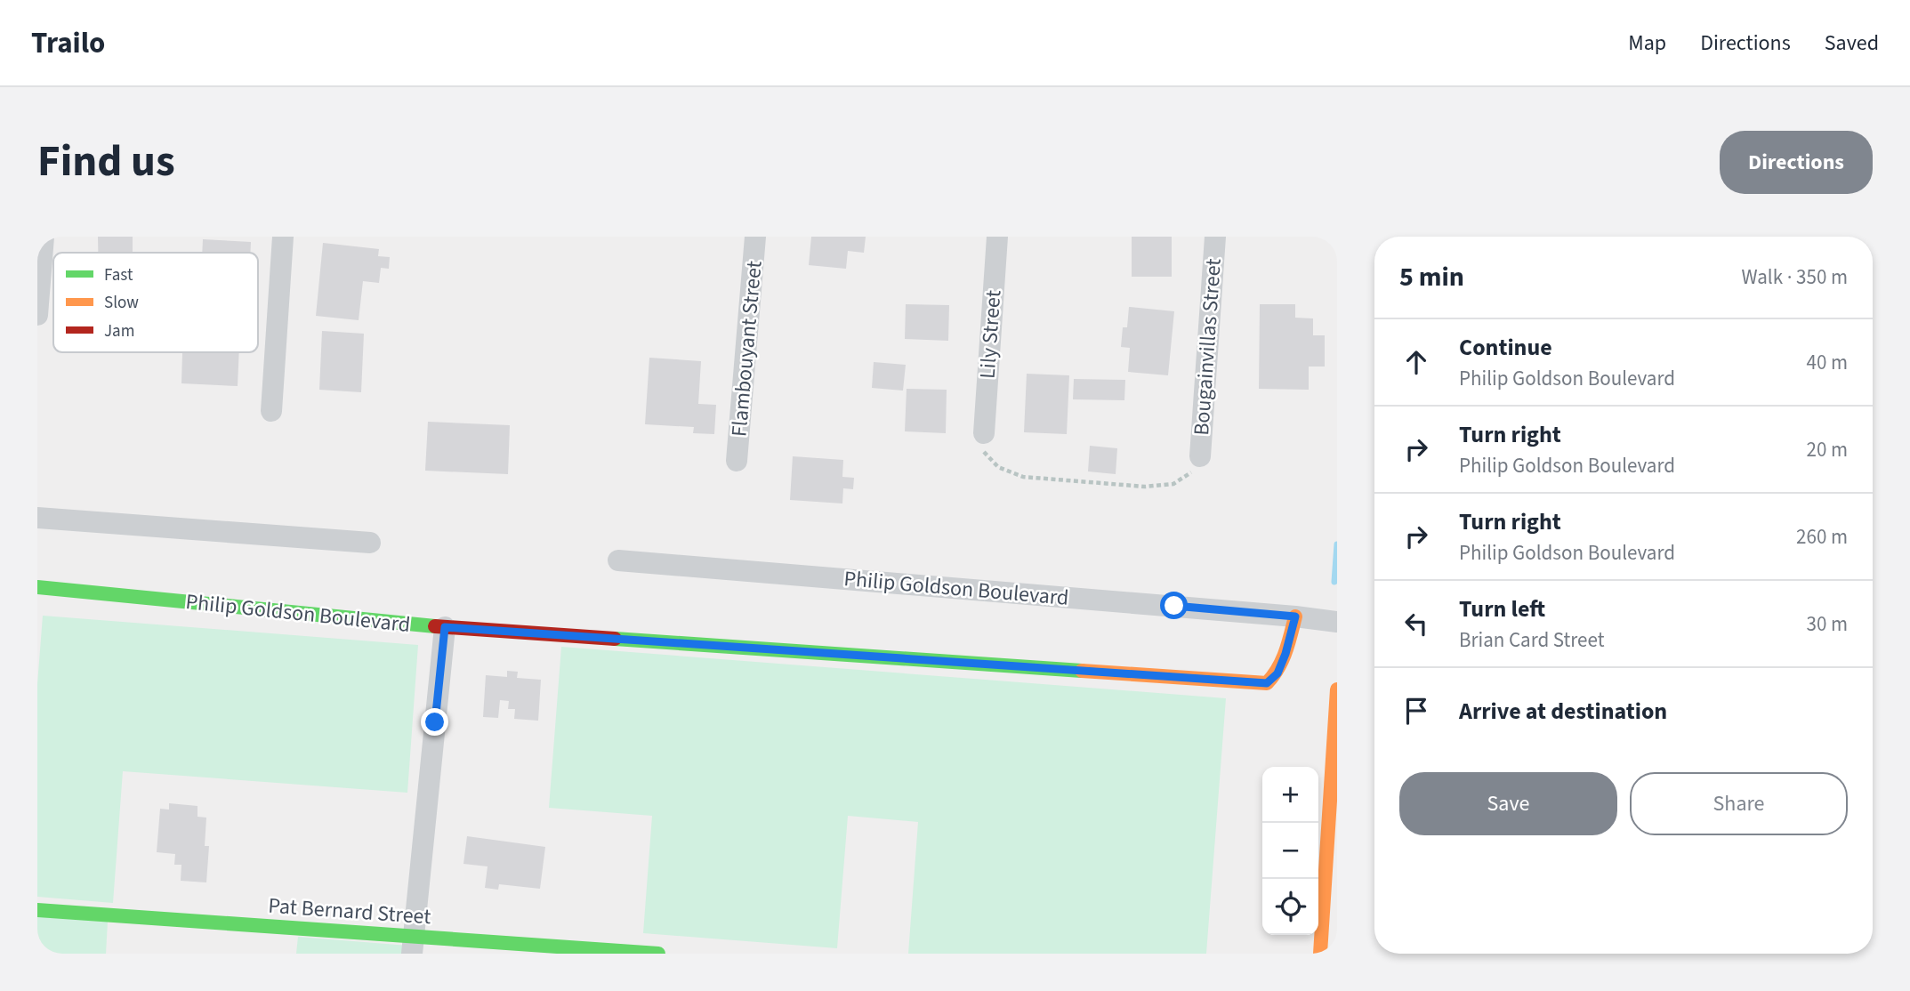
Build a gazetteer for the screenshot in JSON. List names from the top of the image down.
{
  "streets": {
    "street": [
      "Lily Street",
      "Bougainvillas Street",
      "Flambouyant Street",
      "Philip Goldson Boulevard",
      "Pat Bernard Street"
    ]
  },
  "legend": ["Fast", "Slow", "Jam"],
  "page": {
    "header": "Trailo",
    "nav": ["Map", "Directions", "Saved"],
    "title": "Find us",
    "buttons": [
      "Directions",
      ["Save", "Share"]
    ],
    "heading": ["5 min", "Walk · 350 m"],
    "list": [
      ["Continue", "Philip Goldson Boulevard", "40 m"],
      ["Turn right", "Philip Goldson Boulevard", "20 m"],
      ["Turn right", "Philip Goldson Boulevard", "260 m"],
      ["Turn left", "Brian Card Street", "30 m"],
      "Arrive at destination"
    ],
    "map_buttons": ["+", "−"]
  }
}
